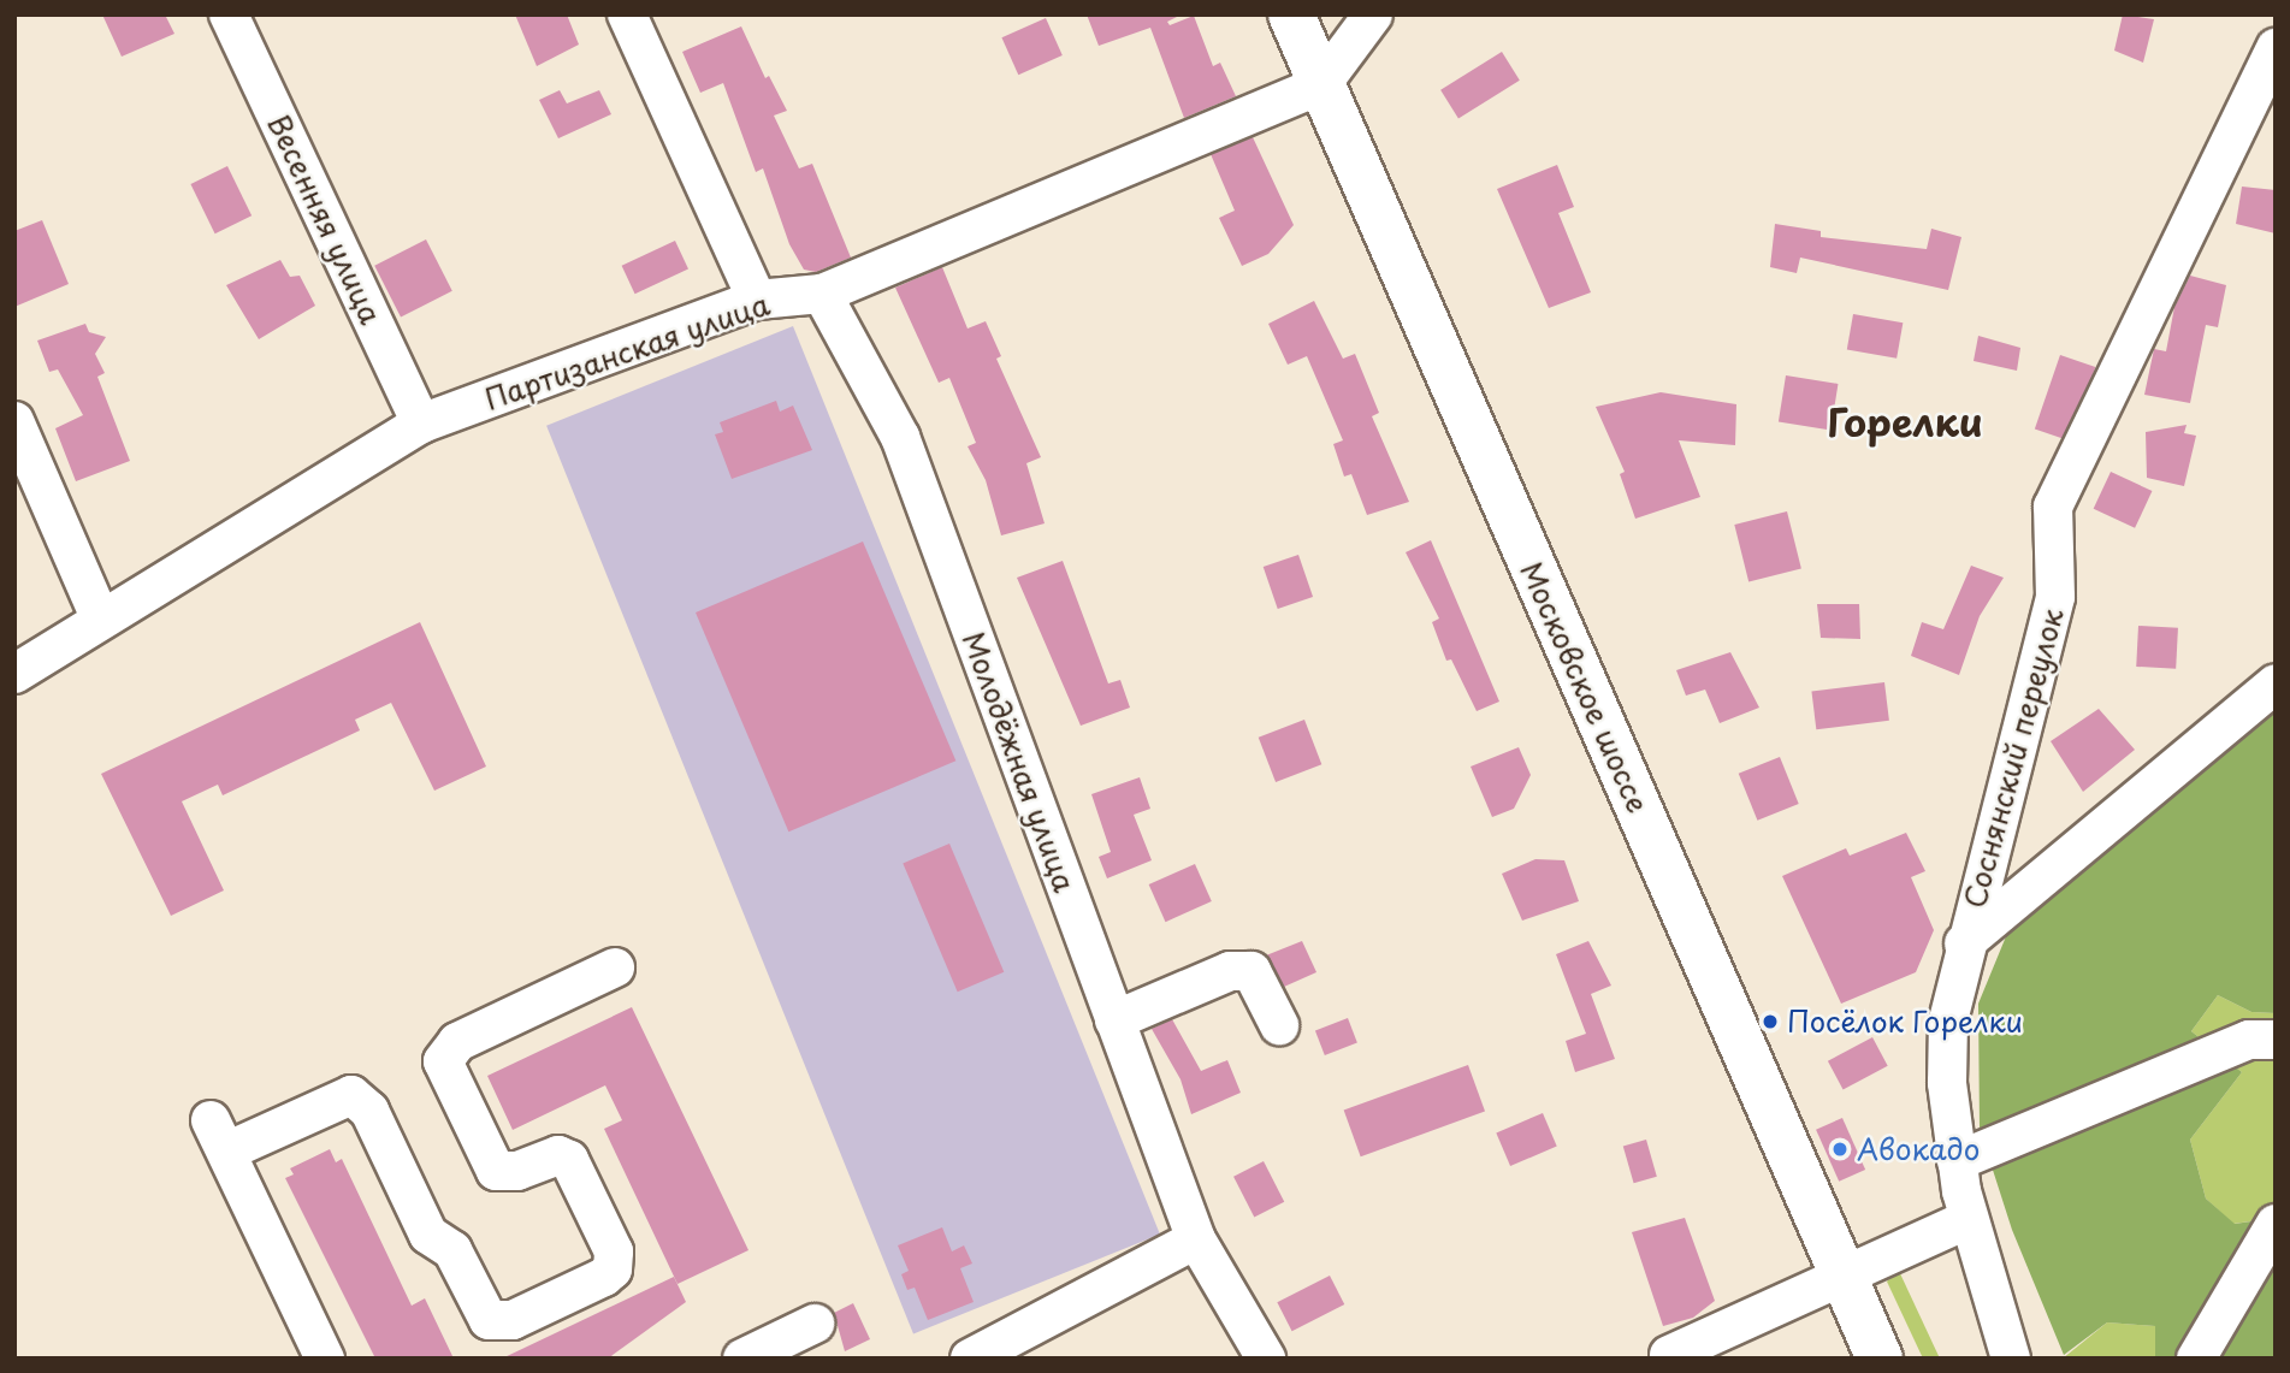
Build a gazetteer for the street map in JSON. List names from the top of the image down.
{
  "streets": {
    "main road": ["Московское шоссе"],
    "street": [
      "Весенняя улица",
      "Партизанская улица",
      "Соснянский переулок",
      "Молодёжная улица"
    ]
  },
  "crossings": [
    ["Весенняя улица", "Партизанская улица"],
    ["Партизанская улица", "Московское шоссе"],
    ["Партизанская улица", "Молодёжная улица"]
  ],
  "districts": ["Горелки"],
  "places": ["Посёлок Горелки", "Авокадо"]
}
